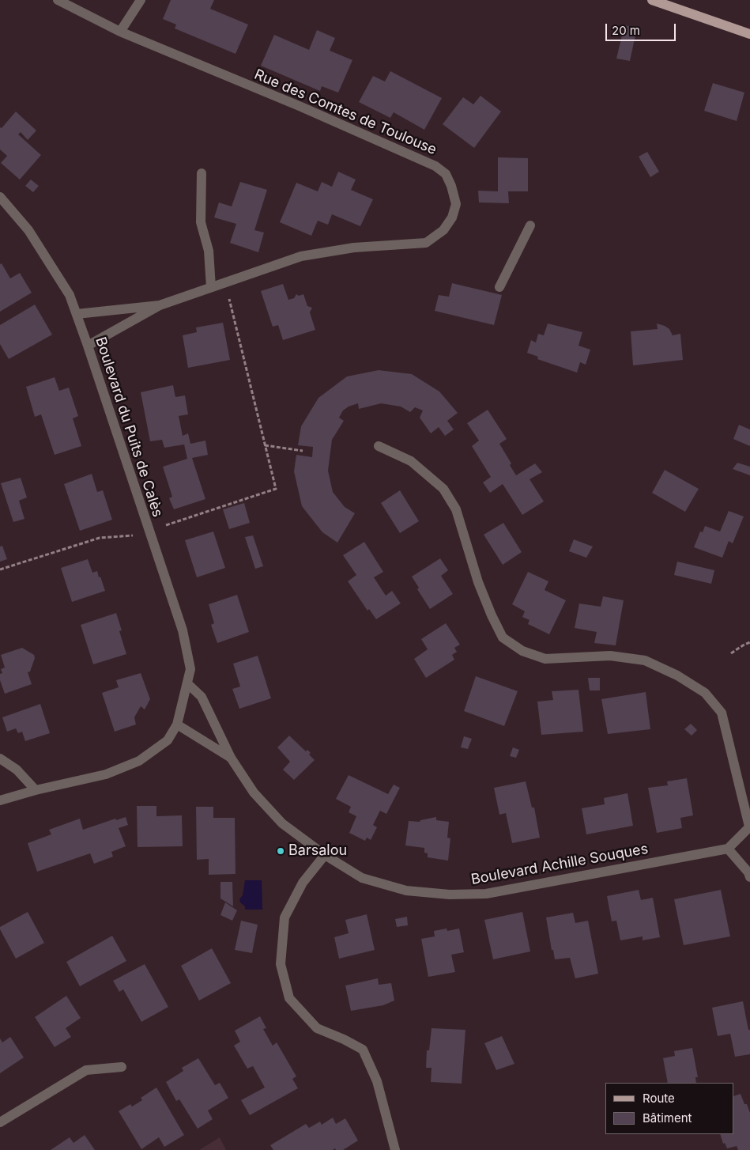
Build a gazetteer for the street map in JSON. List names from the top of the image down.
{
  "streets": {
    "street": ["Rue des Comtes de Toulouse", "Boulevard du Puits de Calès", "Boulevard Achille Souques"]
  },
  "crossings": [
    ["Rue des Comtes de Toulouse", "Boulevard du Puits de Calès"]
  ],
  "places": ["Barsalou"],
  "legend": ["Route", "Bâtiment"],
  "scale_bar": "20 m"
}
